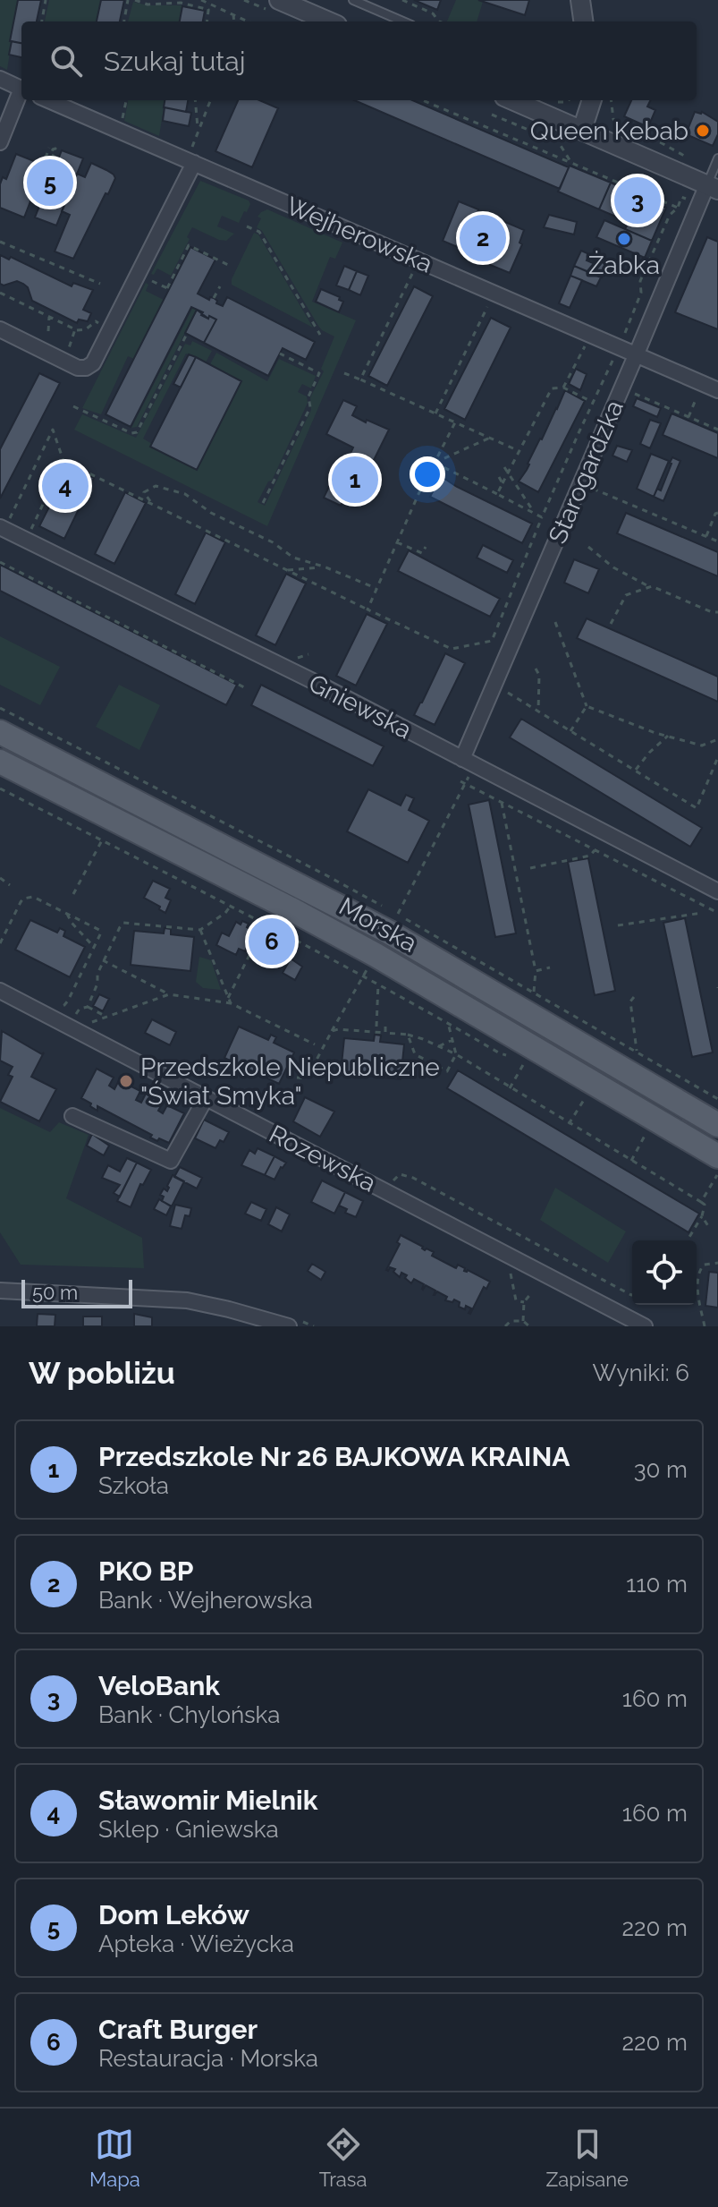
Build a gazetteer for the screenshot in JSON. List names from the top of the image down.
{
  "streets": {
    "main road": ["Morska"],
    "street": [
      "Wejherowska",
      "Starogardzka",
      "Gniewska",
      "Rozewska"
    ]
  },
  "crossings": [
    ["Wejherowska", "Starogardzka"],
    ["Starogardzka", "Gniewska"]
  ],
  "places": ["Queen Kebab", "Żabka", "Przedszkole Niepubliczne \"Świat Smyka\""],
  "scale_bar": "50 m",
  "page": {
    "search": "Szukaj tutaj",
    "pins": [
      "5",
      "3",
      "2",
      "1",
      "4",
      "6"
    ],
    "scale": "50 m",
    "heading": ["W pobliżu", "Wyniki: 6"],
    "list": [
      {
        "mark": "1",
        "name": "Przedszkole Nr 26 BAJKOWA KRAINA",
        "note": "Szkoła",
        "value": "30 m"
      },
      {
        "mark": "2",
        "name": "PKO BP",
        "note": "Bank · Wejherowska",
        "value": "110 m"
      },
      {
        "mark": "3",
        "name": "VeloBank",
        "note": "Bank · Chylońska",
        "value": "160 m"
      },
      {
        "mark": "4",
        "name": "Sławomir Mielnik",
        "note": "Sklep · Gniewska",
        "value": "160 m"
      },
      {
        "mark": "5",
        "name": "Dom Leków",
        "note": "Apteka · Wieżycka",
        "value": "220 m"
      },
      {
        "mark": "6",
        "name": "Craft Burger",
        "note": "Restauracja · Morska",
        "value": "220 m"
      }
    ],
    "nav": ["Mapa", "Trasa", "Zapisane"]
  }
}
